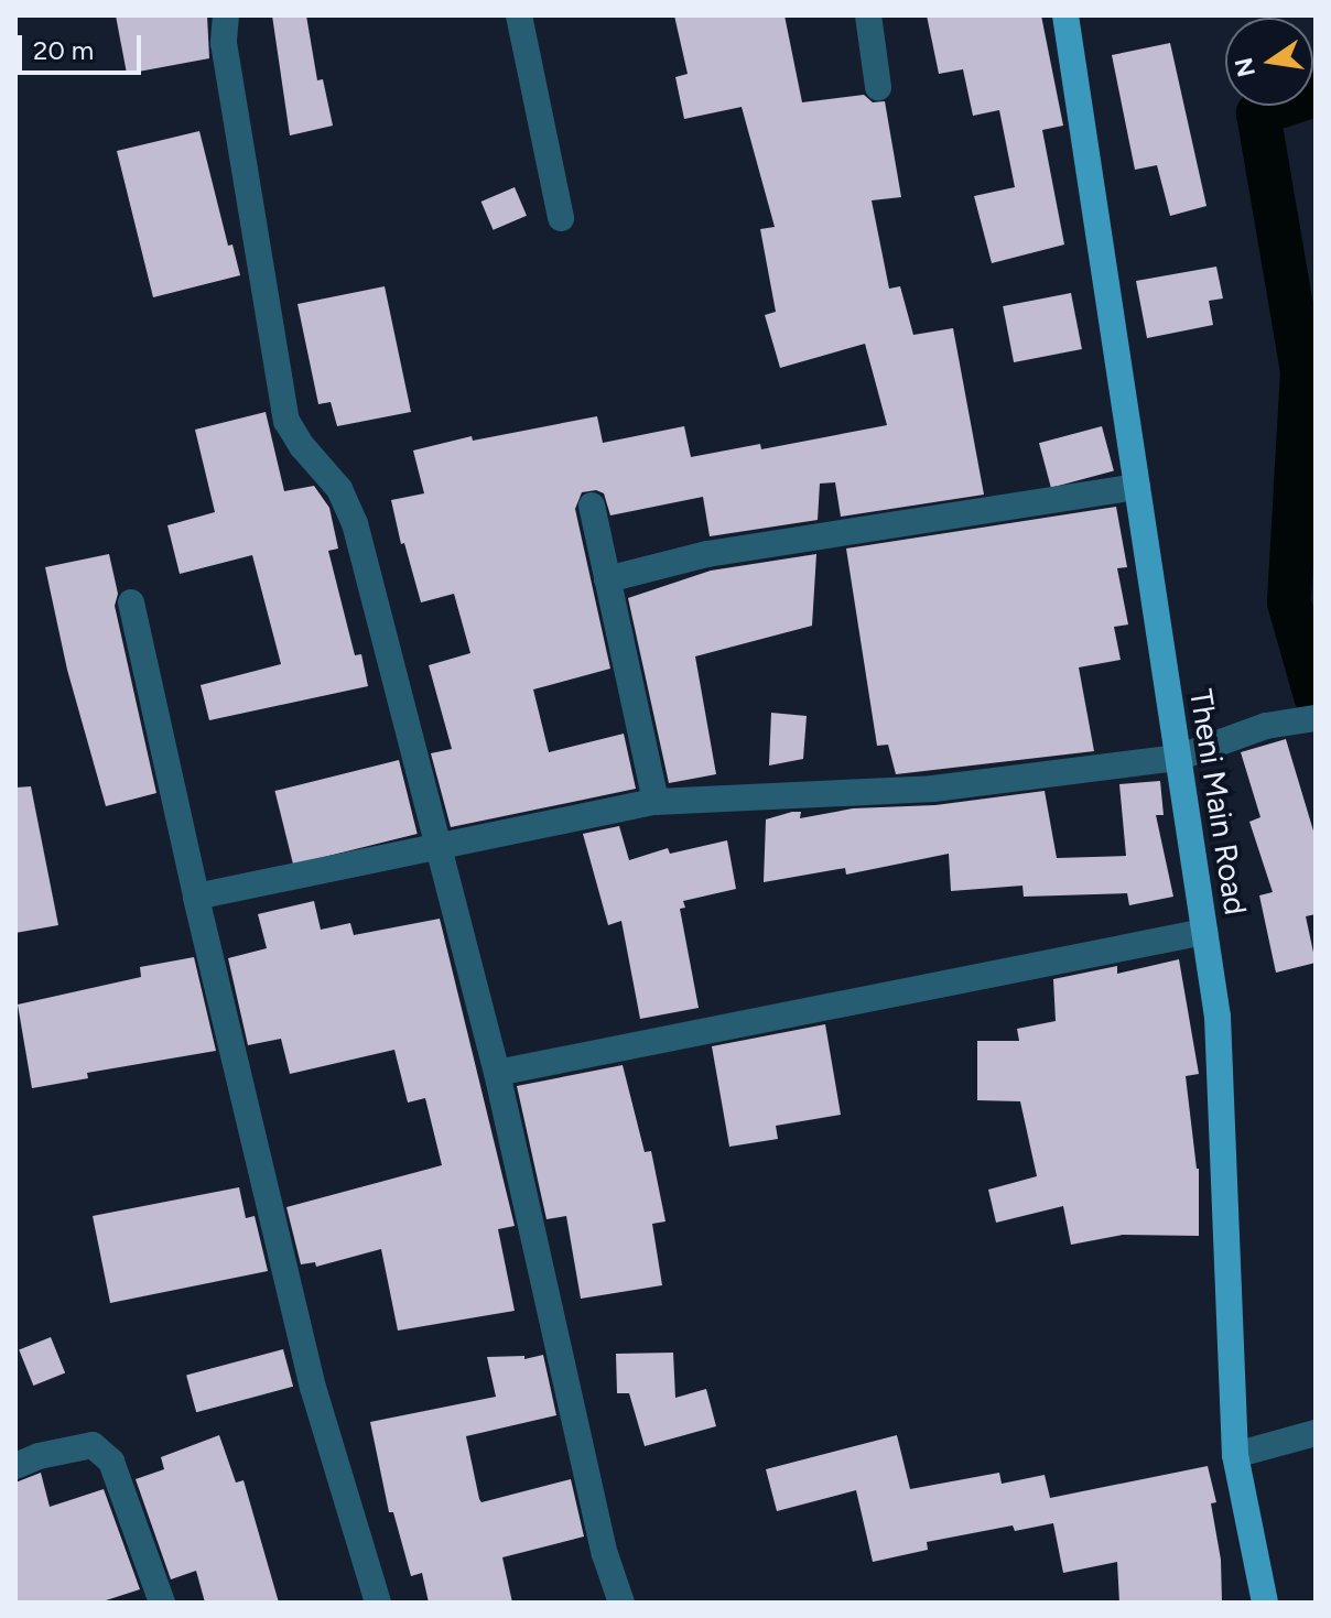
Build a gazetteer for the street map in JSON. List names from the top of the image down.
{
  "streets": {
    "main road": ["Theni Main Road"]
  },
  "scale_bar": "20 m",
  "north": "left"
}
